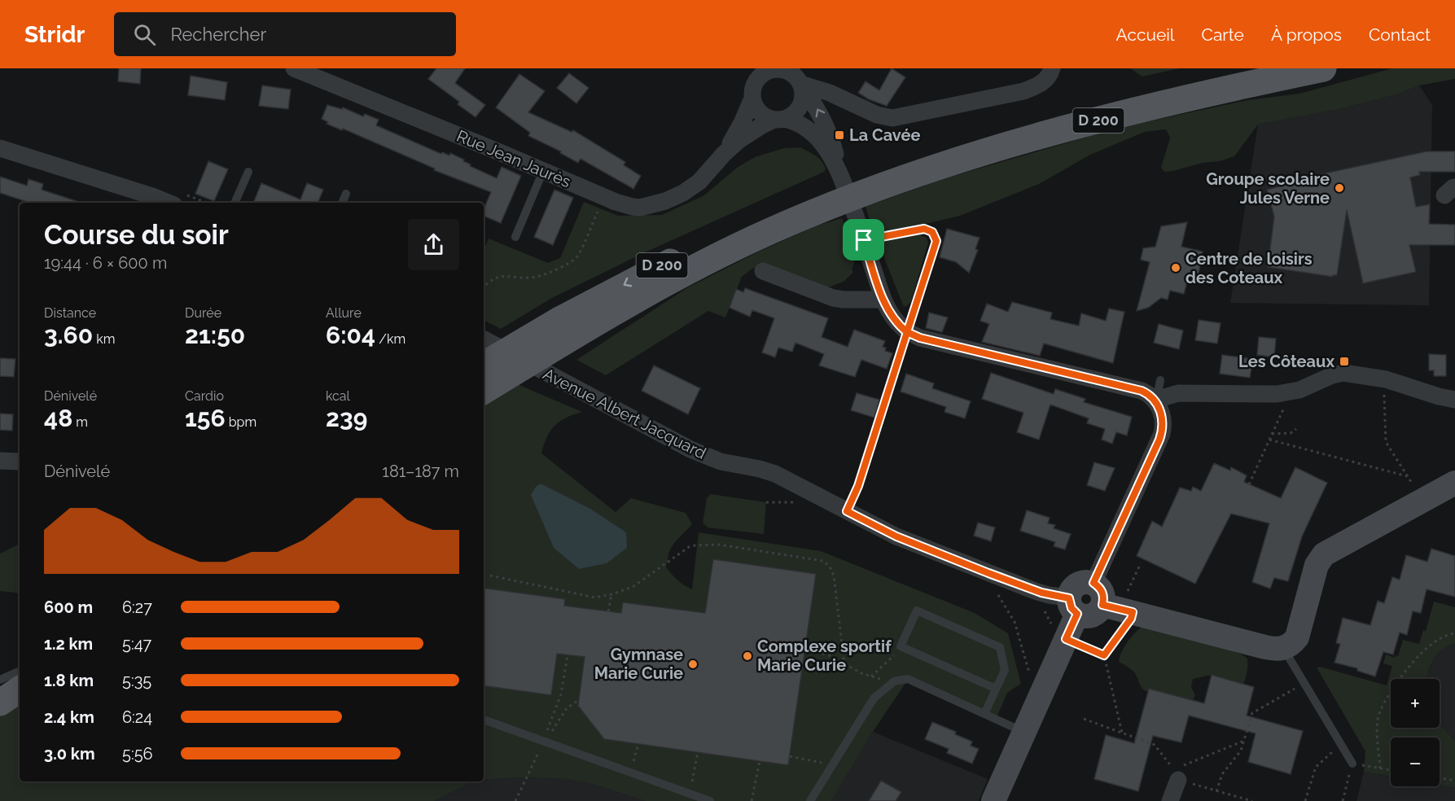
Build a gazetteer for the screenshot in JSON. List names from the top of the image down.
{
  "streets": {
    "main road": ["D 200"],
    "street": ["Rue Jean Jaurès", "Avenue Albert Jacquard"]
  },
  "places": {
    "transit": ["La Cavée", "Les Côteaux"],
    "other": [
      "Groupe scolaire Jules Verne",
      "Centre de loisirs des Coteaux",
      "Complexe sportif Marie Curie",
      "Gymnase Marie Curie"
    ]
  },
  "page": {
    "header": "Stridr",
    "search": "Rechercher",
    "nav": [
      "Accueil",
      "Carte",
      "À propos",
      "Contact"
    ],
    "heading": ["Course du soir", "19:44 · 6 × 600 m"],
    "stats": [
      ["Distance", "3.60 km"],
      ["Durée", "21:50"],
      ["Allure", "6:04 /km"],
      ["Dénivelé", "48 m"],
      ["Cardio", "156 bpm"],
      ["kcal", "239"]
    ],
    "chart": ["Dénivelé", "181–187 m"],
    "list": [
      {
        "name": "600 m",
        "note": "6:27"
      },
      {
        "name": "1.2 km",
        "note": "5:47"
      },
      {
        "name": "1.8 km",
        "note": "5:35"
      },
      {
        "name": "2.4 km",
        "note": "6:24"
      },
      {
        "name": "3.0 km",
        "note": "5:56"
      }
    ],
    "map_buttons": ["+", "−"]
  }
}
